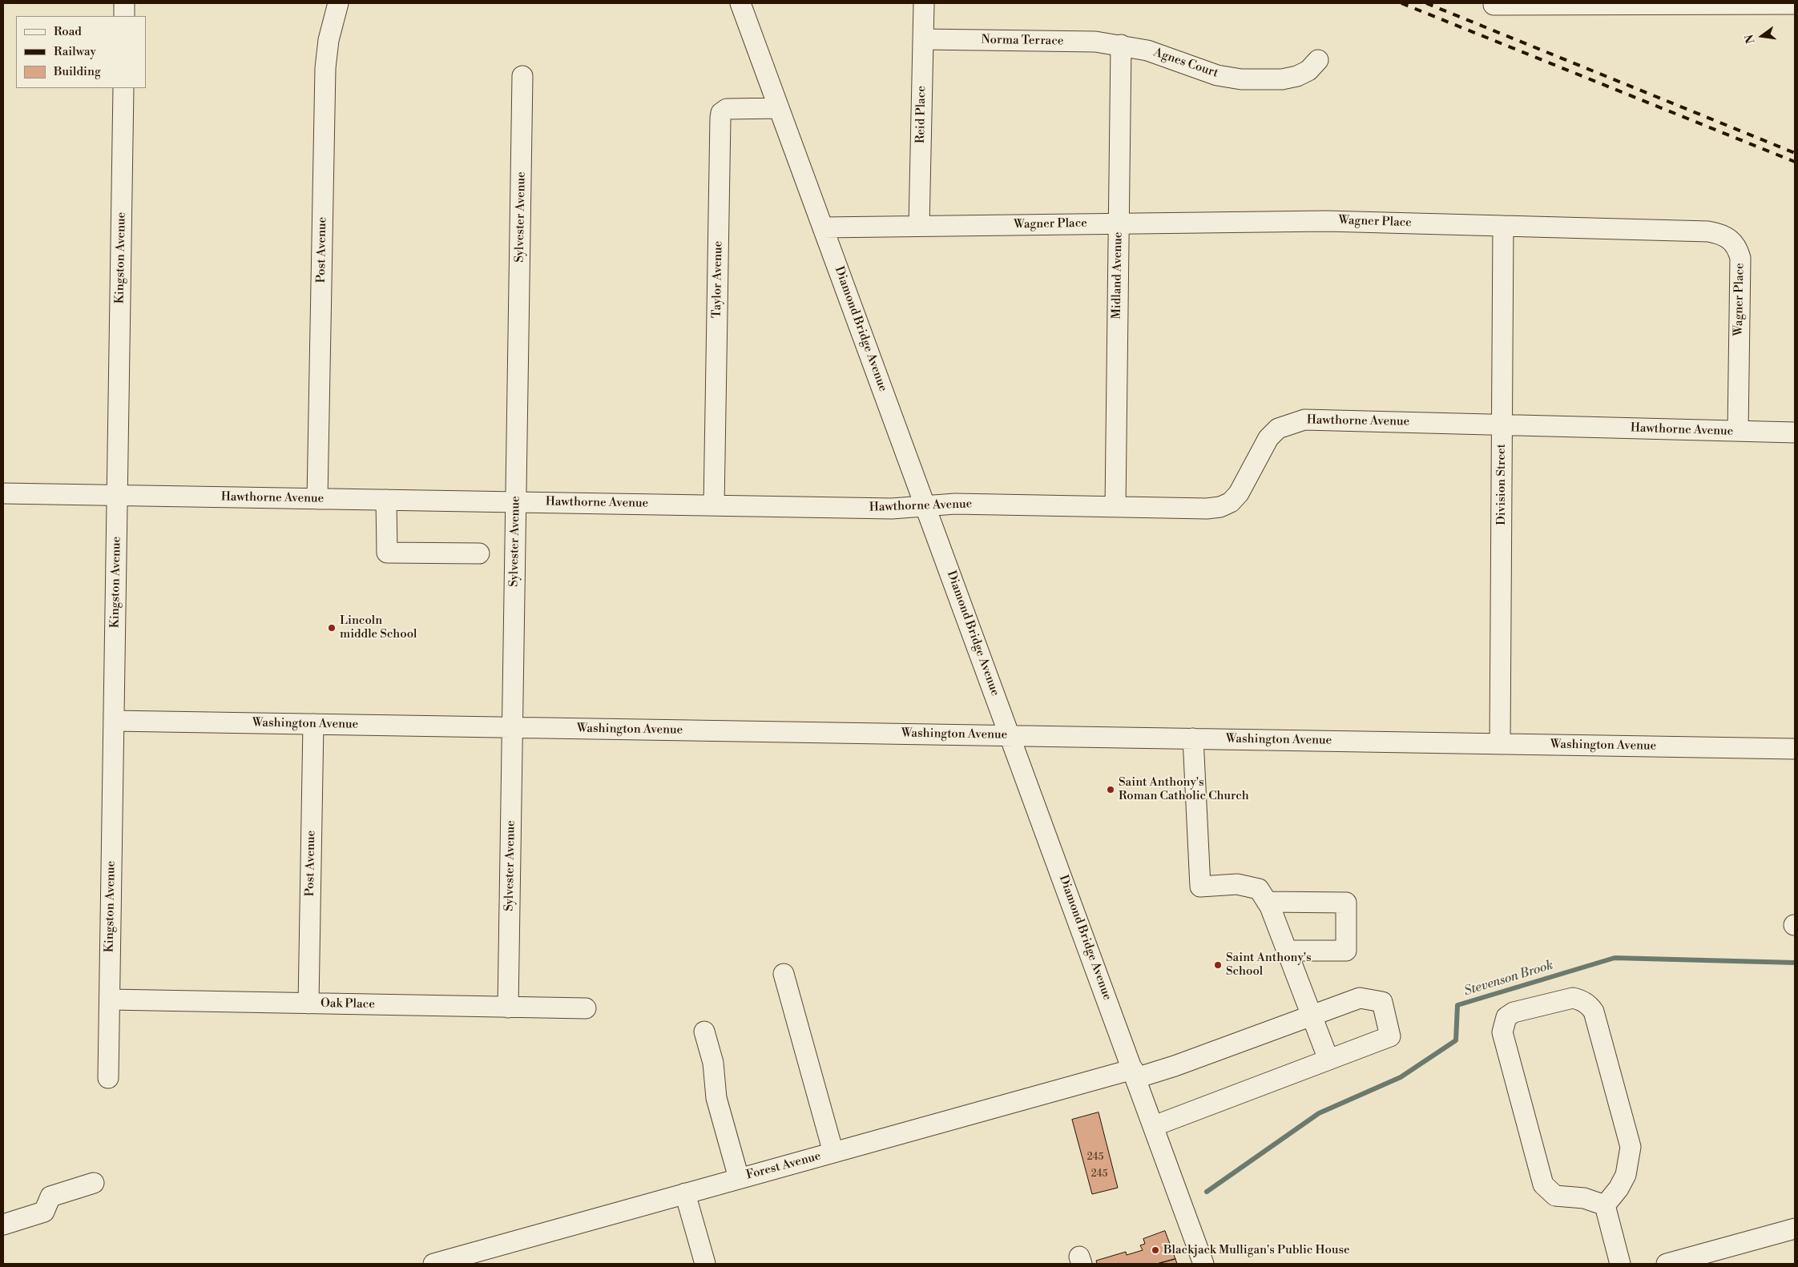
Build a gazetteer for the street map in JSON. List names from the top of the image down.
{
  "streets": {
    "street": [
      "Norma Terrace",
      "Agnes Court",
      "Reid Place",
      "Sylvester Avenue",
      "Wagner Place",
      "Post Avenue",
      "Kingston Avenue",
      "Midland Avenue",
      "Taylor Avenue",
      "Diamond Bridge Avenue",
      "Hawthorne Avenue",
      "Division Street",
      "Washington Avenue",
      "Oak Place",
      "Forest Avenue"
    ]
  },
  "crossings": [
    ["Norma Terrace", "Agnes Court"],
    ["Norma Terrace", "Reid Place"],
    ["Norma Terrace", "Midland Avenue"],
    ["Agnes Court", "Midland Avenue"],
    ["Reid Place", "Wagner Place"],
    ["Sylvester Avenue", "Hawthorne Avenue"],
    ["Sylvester Avenue", "Washington Avenue"],
    ["Sylvester Avenue", "Oak Place"],
    ["Wagner Place", "Midland Avenue"],
    ["Wagner Place", "Diamond Bridge Avenue"],
    ["Wagner Place", "Hawthorne Avenue"],
    ["Wagner Place", "Division Street"],
    ["Post Avenue", "Hawthorne Avenue"],
    ["Post Avenue", "Washington Avenue"],
    ["Post Avenue", "Oak Place"],
    ["Kingston Avenue", "Hawthorne Avenue"],
    ["Kingston Avenue", "Washington Avenue"],
    ["Kingston Avenue", "Oak Place"],
    ["Midland Avenue", "Hawthorne Avenue"],
    ["Taylor Avenue", "Diamond Bridge Avenue"],
    ["Taylor Avenue", "Hawthorne Avenue"],
    ["Diamond Bridge Avenue", "Hawthorne Avenue"],
    ["Diamond Bridge Avenue", "Washington Avenue"],
    ["Diamond Bridge Avenue", "Forest Avenue"],
    ["Hawthorne Avenue", "Division Street"],
    ["Division Street", "Washington Avenue"]
  ],
  "water": ["Stevenson Brook"],
  "places": [
    "Lincoln middle School",
    "Saint Anthony's Roman Catholic Church",
    "Saint Anthony's School",
    "Blackjack Mulligan's Public House"
  ],
  "house_numbers": ["245", "245"],
  "legend": ["Road", "Railway", "Building"],
  "north": "left"
}
